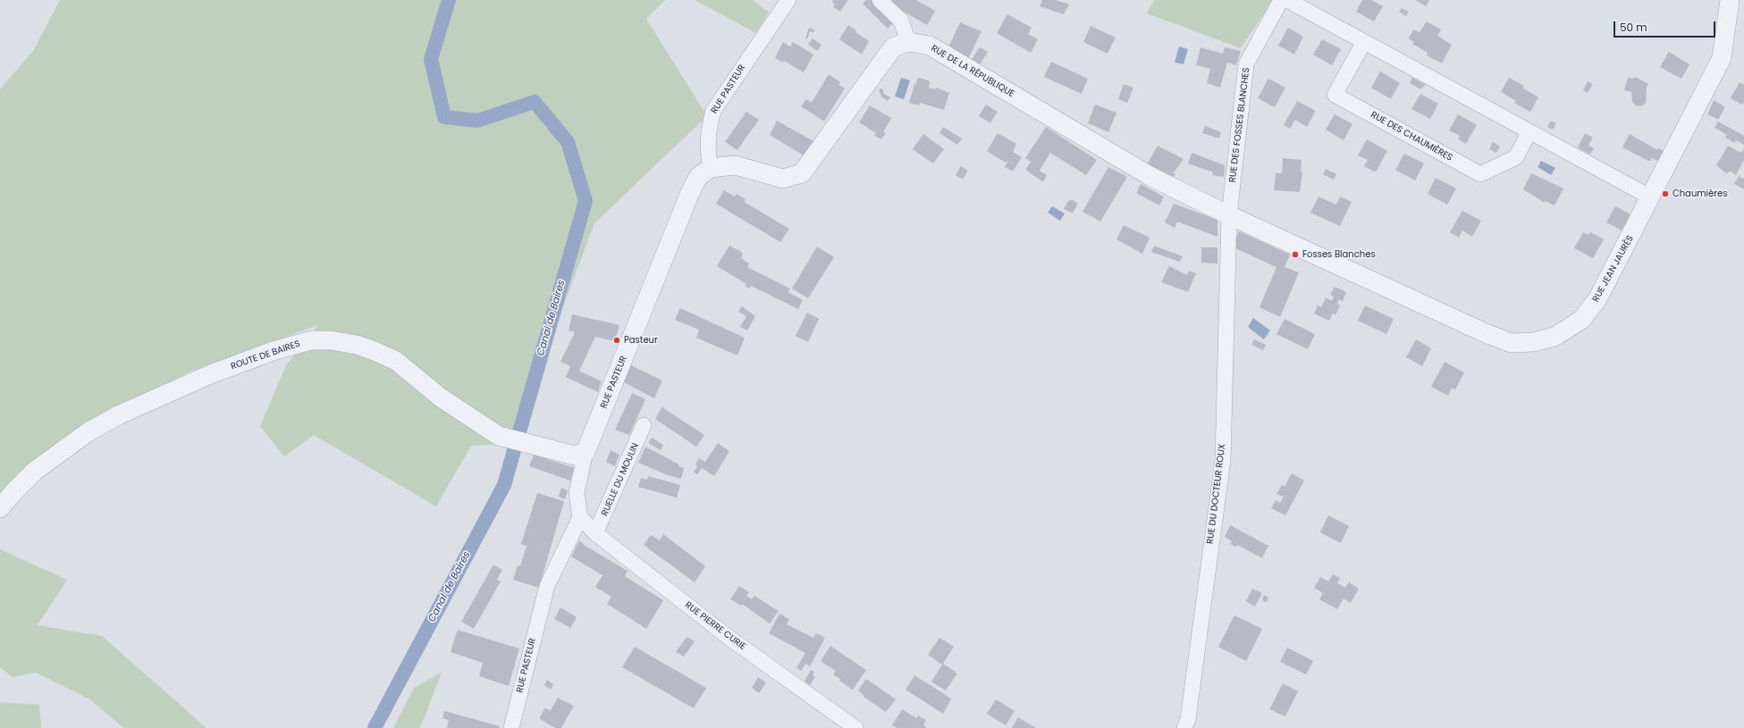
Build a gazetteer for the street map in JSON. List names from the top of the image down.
{
  "streets": {
    "street": [
      "RUE DE LA RÉPUBLIQUE",
      "RUE PASTEUR",
      "RUE DES FOSSES BLANCHES",
      "RUE DES CHAUMIÈRES",
      "RUE JEAN JAURÈS",
      "ROUTE DE BAIRES",
      "RUELLE DU MOULIN",
      "RUE DU DOCTEUR ROUX",
      "RUE PIERRE CURIE"
    ]
  },
  "crossings": [
    ["RUE DE LA RÉPUBLIQUE", "RUE DES FOSSES BLANCHES"],
    ["RUE DE LA RÉPUBLIQUE", "RUE JEAN JAURÈS"],
    ["RUE DE LA RÉPUBLIQUE", "RUE DU DOCTEUR ROUX"],
    ["RUE PASTEUR", "ROUTE DE BAIRES"],
    ["RUE PASTEUR", "RUE PIERRE CURIE"],
    ["RUE DES FOSSES BLANCHES", "RUE JEAN JAURÈS"],
    ["RUE DES FOSSES BLANCHES", "RUE DU DOCTEUR ROUX"],
    ["RUE JEAN JAURÈS", "RUE DU DOCTEUR ROUX"],
    ["RUELLE DU MOULIN", "RUE PIERRE CURIE"]
  ],
  "water": ["Canal de Baires"],
  "places": ["Chaumières", "Fosses Blanches", "Pasteur"],
  "scale_bar": "50 m"
}
